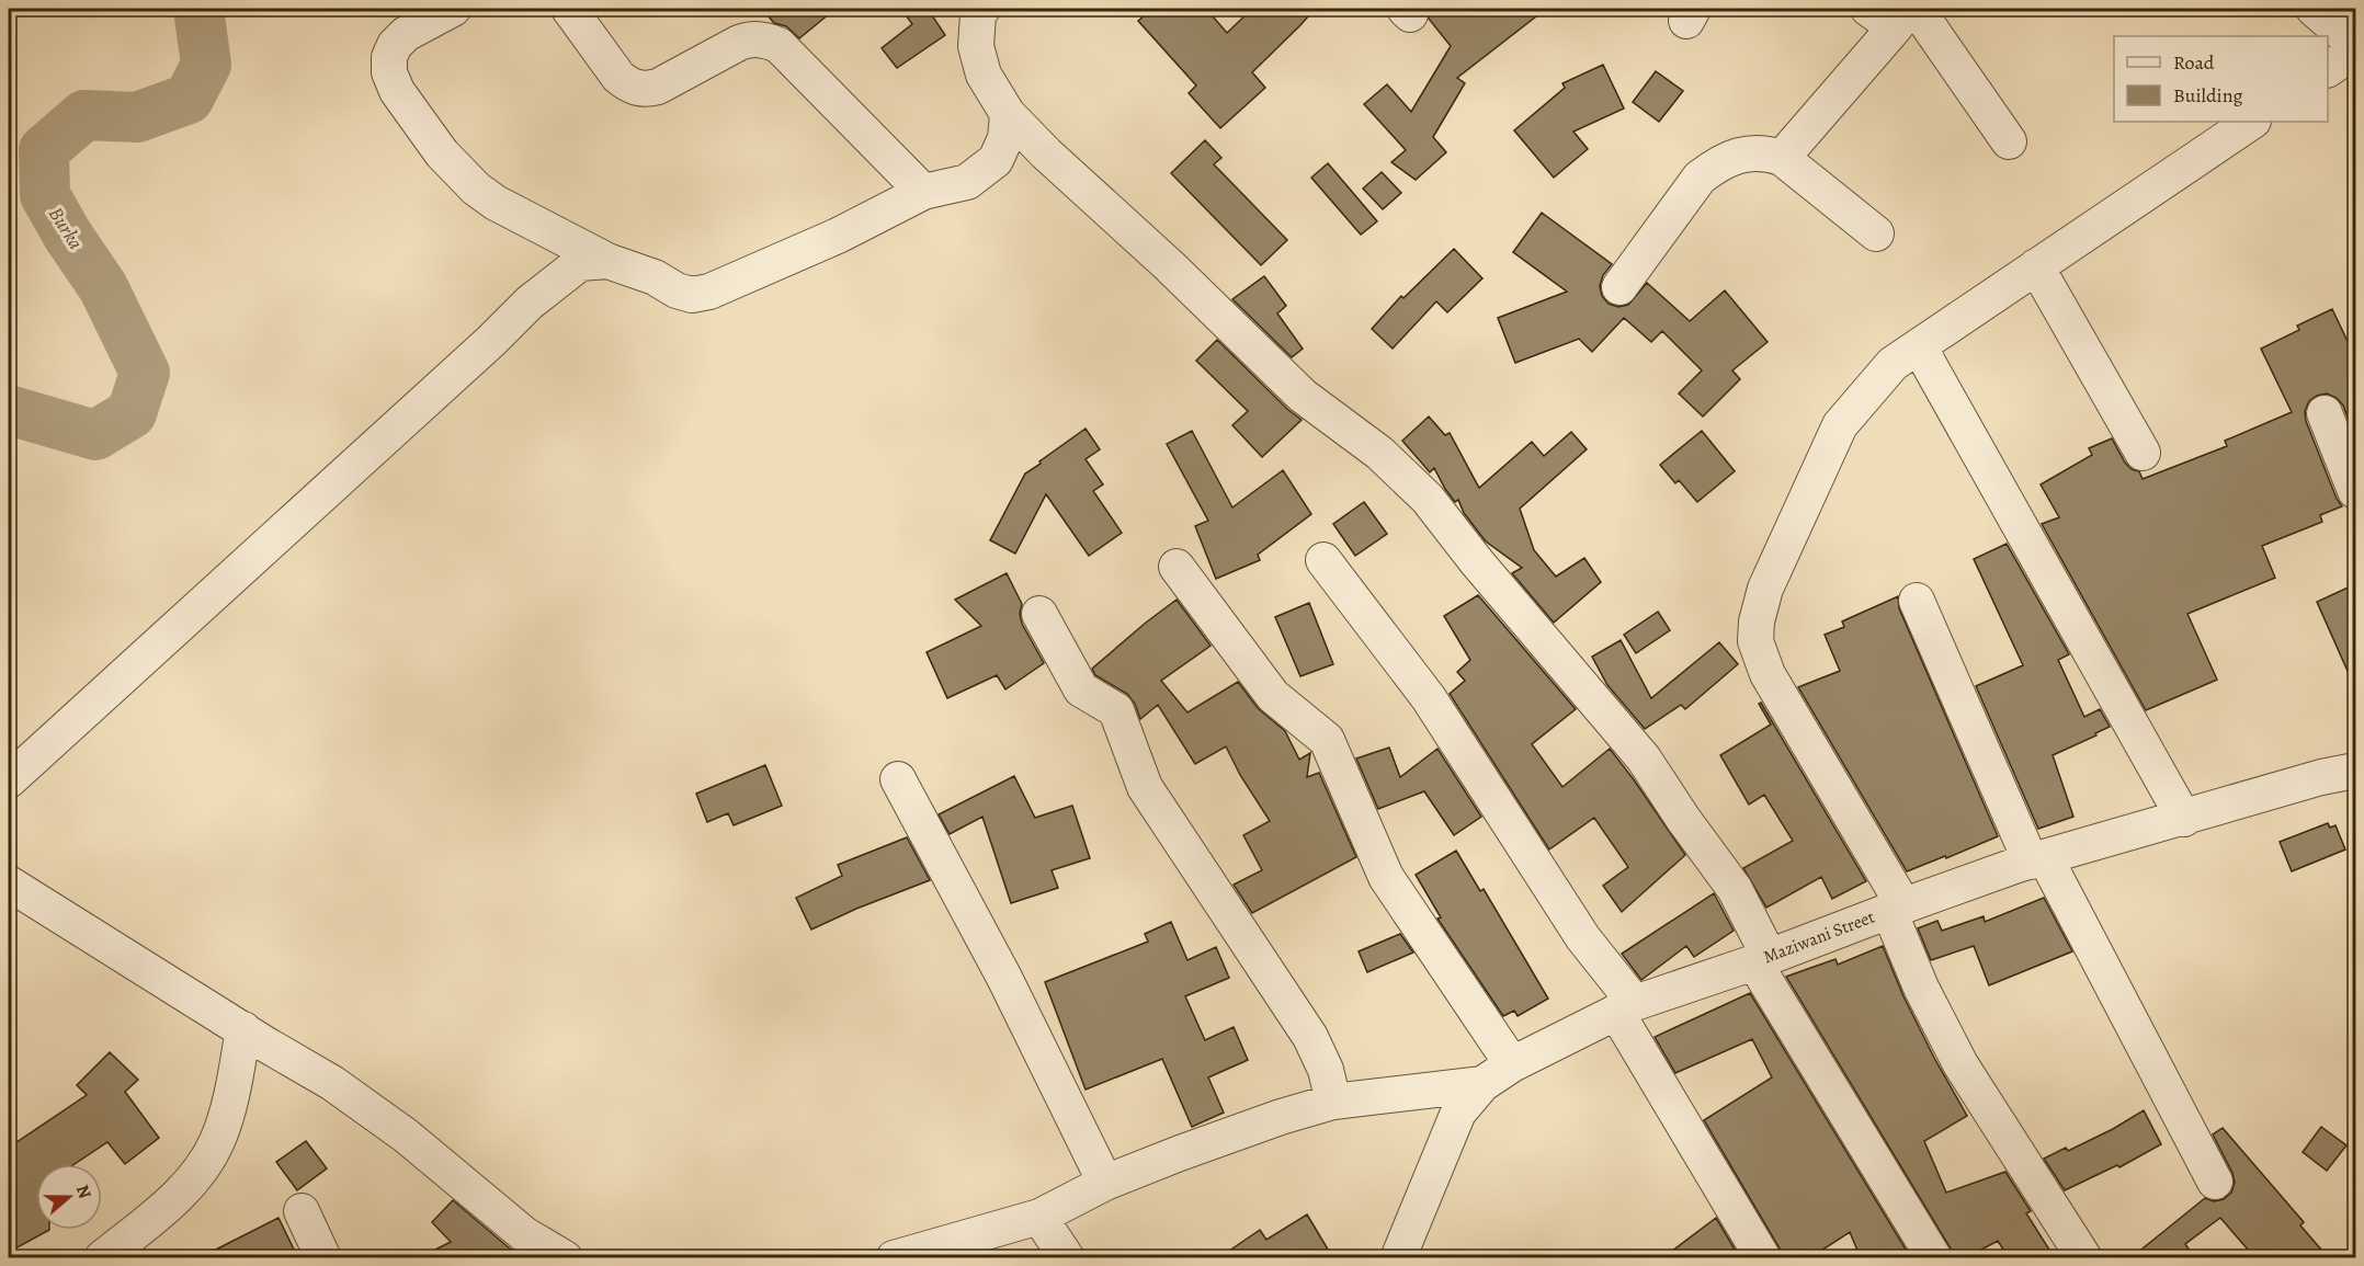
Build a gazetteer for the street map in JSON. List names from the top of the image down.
{
  "streets": {
    "street": ["Maziwani Street"]
  },
  "water": ["Burka"],
  "legend": ["Road", "Building"],
  "north": "right"
}
